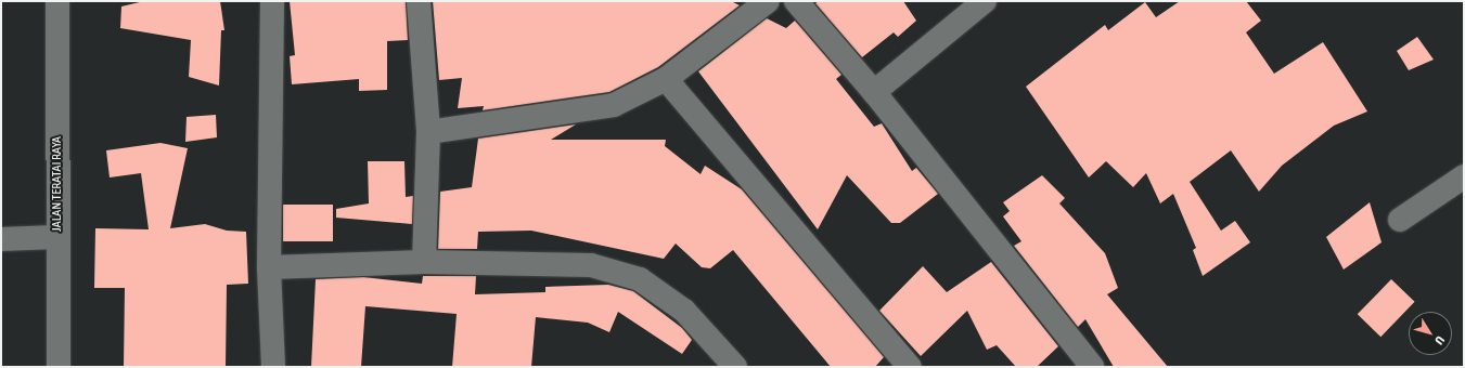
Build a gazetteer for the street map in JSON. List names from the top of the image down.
{
  "streets": {
    "street": ["JALAN TERATAI RAYA"]
  },
  "north": "bottom right"
}
